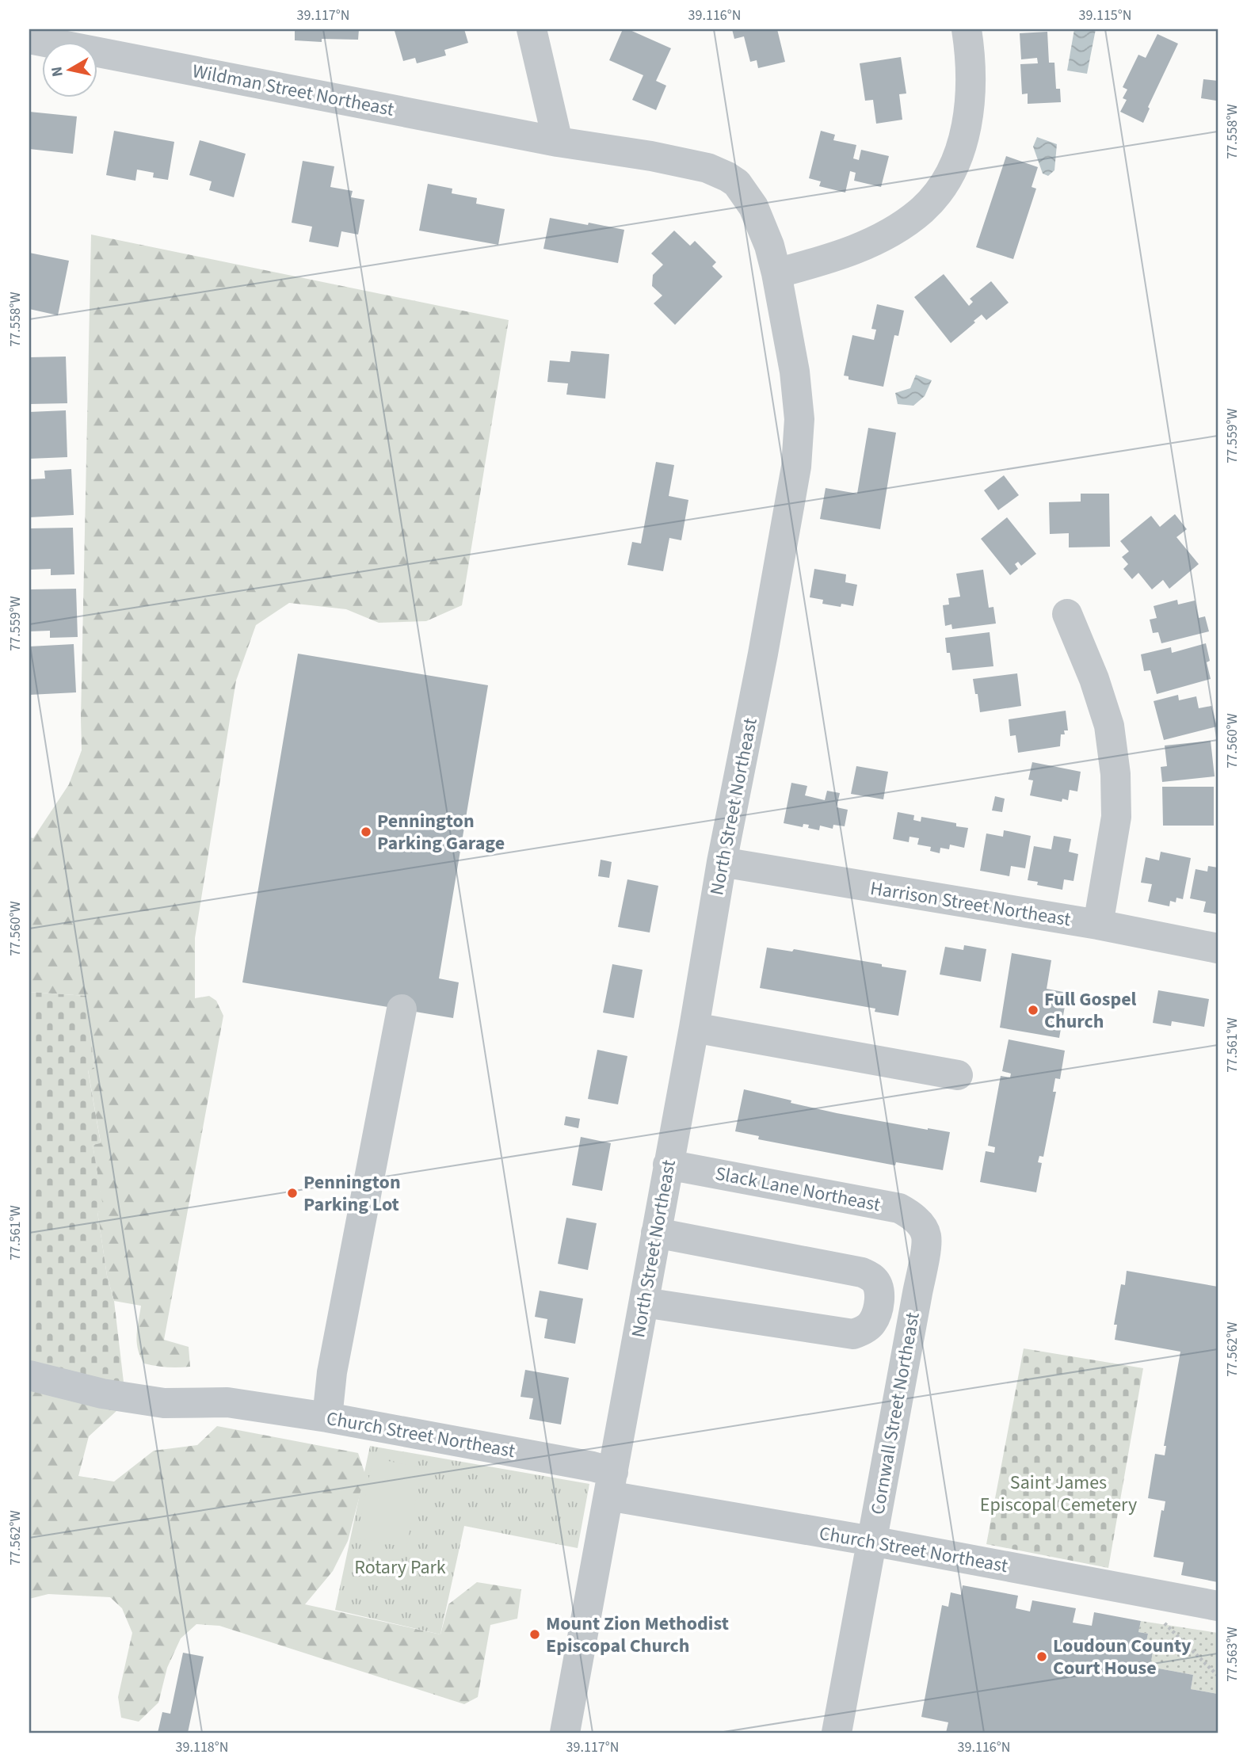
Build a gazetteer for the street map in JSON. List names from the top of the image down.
{
  "streets": {
    "street": [
      "Wildman Street Northeast",
      "North Street Northeast",
      "Harrison Street Northeast",
      "Slack Lane Northeast",
      "Cornwall Street Northeast",
      "Church Street Northeast"
    ]
  },
  "crossings": [
    ["Wildman Street Northeast", "North Street Northeast"],
    ["North Street Northeast", "Harrison Street Northeast"],
    ["North Street Northeast", "Slack Lane Northeast"],
    ["North Street Northeast", "Church Street Northeast"],
    ["Slack Lane Northeast", "Cornwall Street Northeast"],
    ["Cornwall Street Northeast", "Church Street Northeast"]
  ],
  "parks": ["Saint James Episcopal Cemetery", "Rotary Park"],
  "places": [
    "Pennington Parking Garage",
    "Full Gospel Church",
    "Pennington Parking Lot",
    "Mount Zion Methodist Episcopal Church",
    "Loudoun County Court House"
  ],
  "north": "left",
  "coordinates": [
    "39.117°N",
    "39.116°N",
    "39.115°N",
    "77.558°W",
    "77.559°W",
    "77.560°W",
    "77.561°W",
    "77.562°W",
    "77.563°W",
    "39.118°N"
  ]
}
